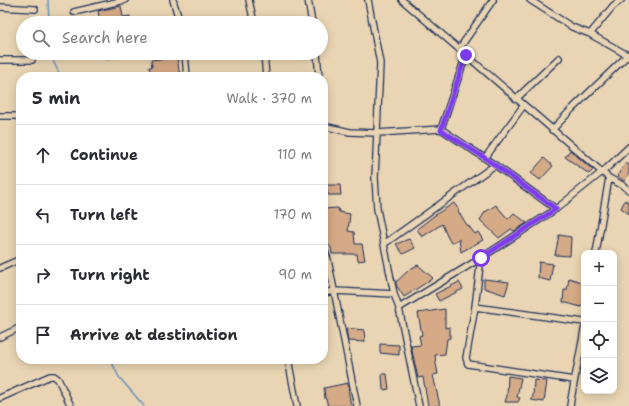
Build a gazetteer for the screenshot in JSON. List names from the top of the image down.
{
  "page": {
    "search": "Search here",
    "heading": ["5 min", "Walk · 370 m"],
    "list": [
      ["Continue", "110 m"],
      ["Turn left", "170 m"],
      ["Turn right", "90 m"],
      "Arrive at destination"
    ],
    "map_buttons": ["+", "−"]
  }
}
